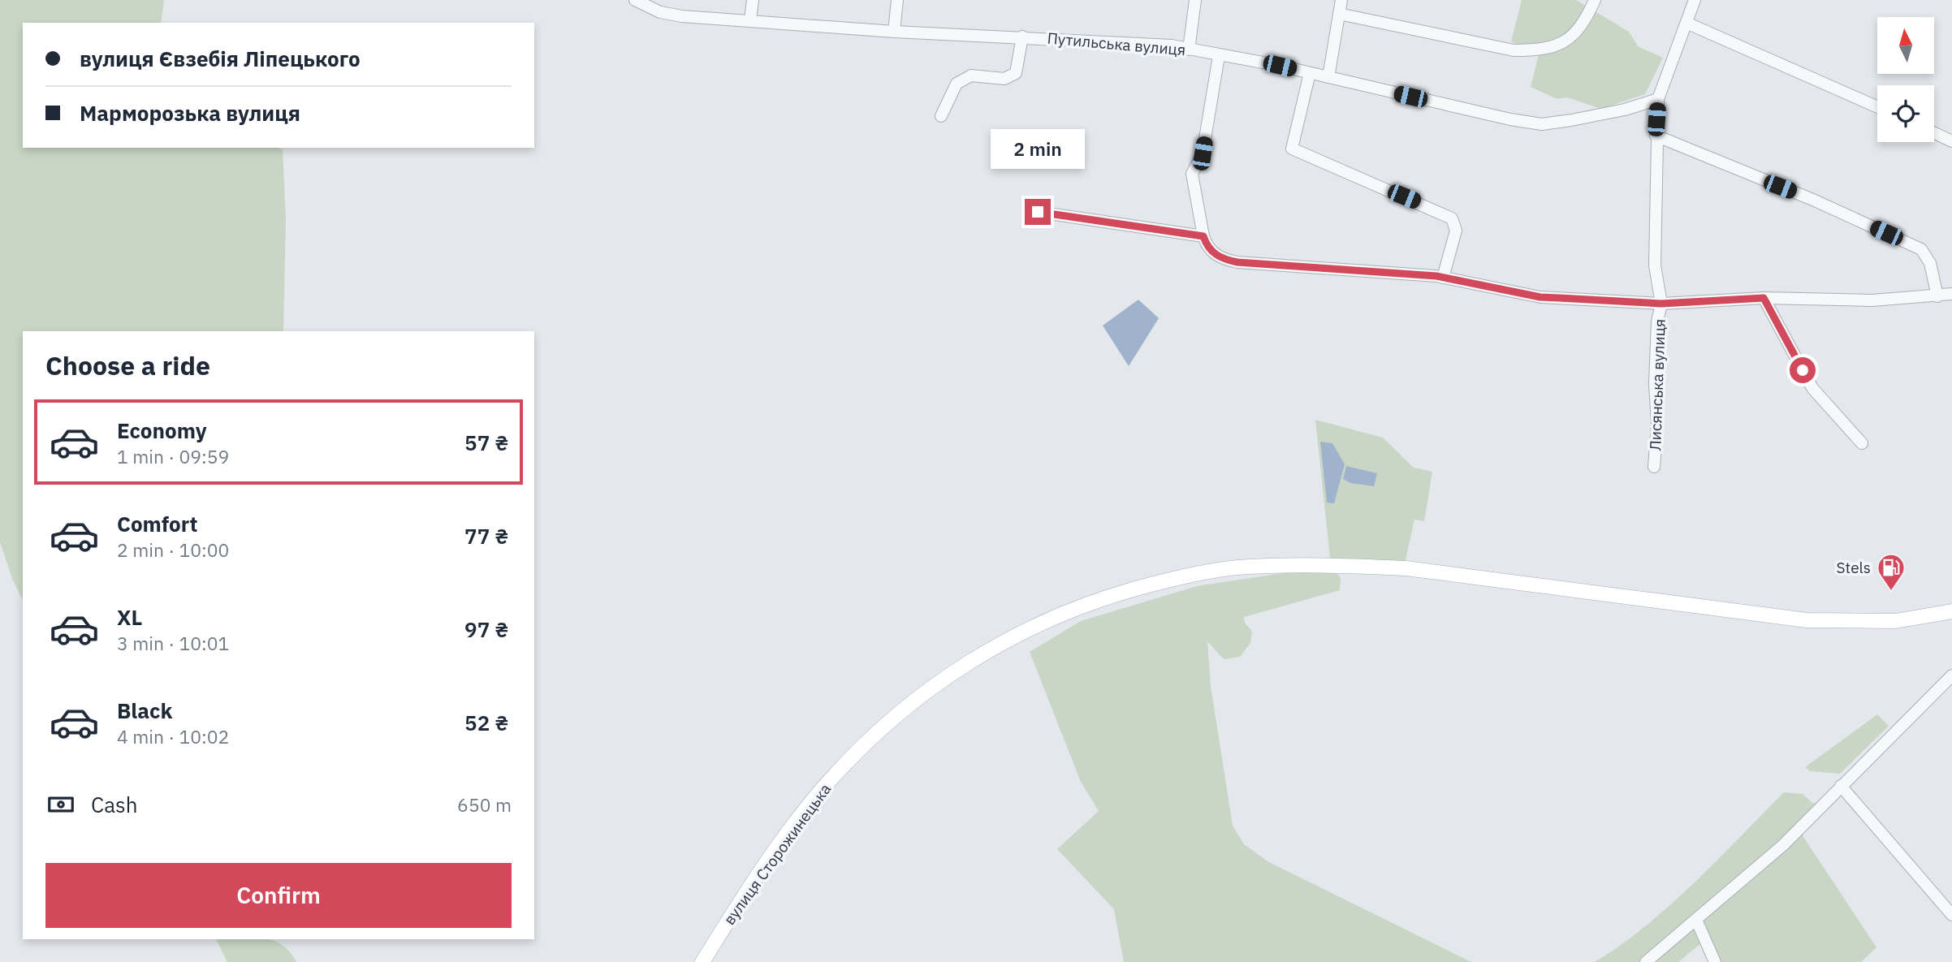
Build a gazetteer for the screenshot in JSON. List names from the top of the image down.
{
  "streets": {
    "main road": ["вулиця Сторожинецька"],
    "street": ["Путильська вулиця", "Лисянська вулиця"]
  },
  "places": {
    "fuel station": ["Stels"]
  },
  "north": "top",
  "page": {
    "banner": ["вулиця Євзебія Ліпецького", "Марморозька вулиця"],
    "bubble": "2 min",
    "heading": "Choose a ride",
    "list": [
      {
        "name": "Economy",
        "note": "1 min · 09:59",
        "value": "57 ₴"
      },
      {
        "name": "Comfort",
        "note": "2 min · 10:00",
        "value": "77 ₴"
      },
      {
        "name": "XL",
        "note": "3 min · 10:01",
        "value": "97 ₴"
      },
      {
        "name": "Black",
        "note": "4 min · 10:02",
        "value": "52 ₴"
      }
    ],
    "pay": ["Cash", "650 m"],
    "buttons": "Confirm"
  }
}
